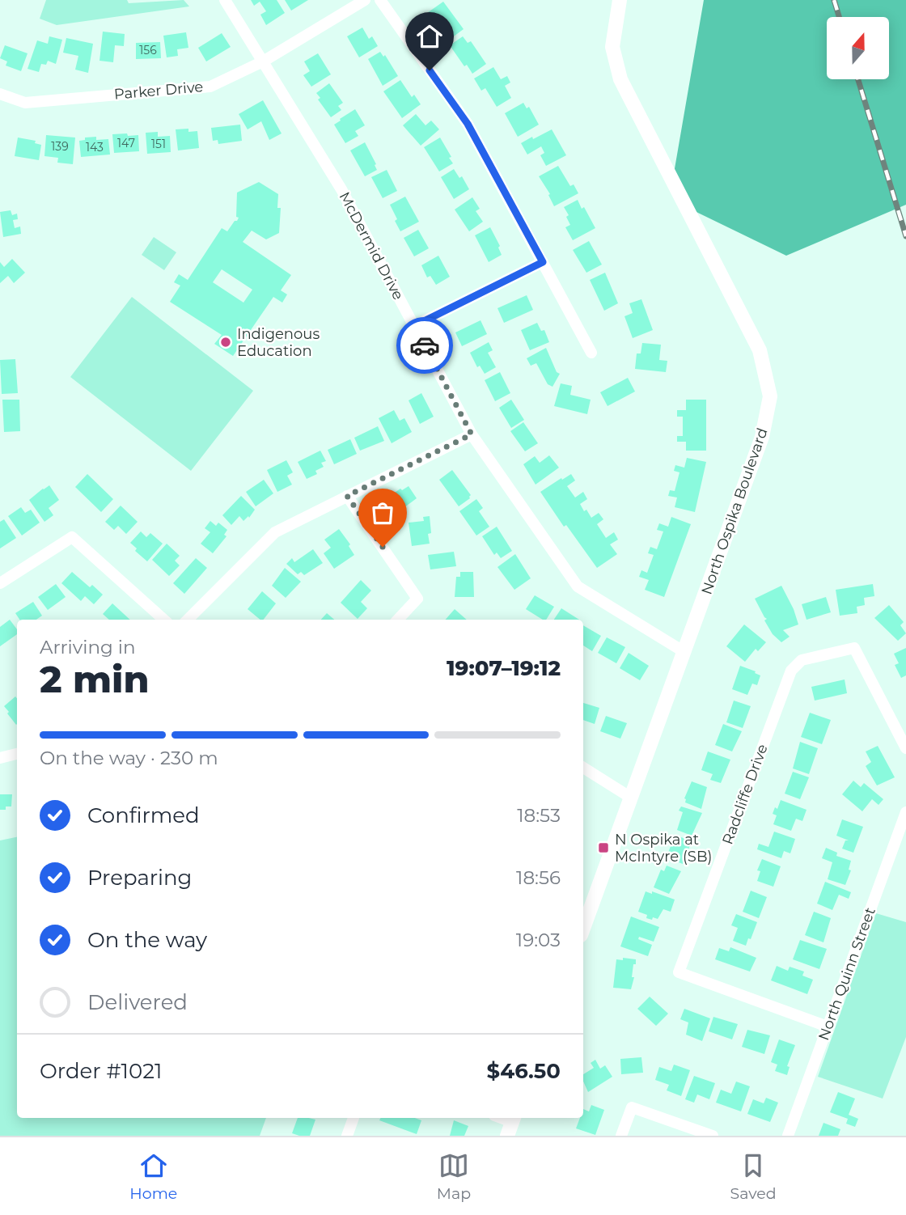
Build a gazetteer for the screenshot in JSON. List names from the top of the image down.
{
  "streets": {
    "street": [
      "Parker Drive",
      "McDermid Drive",
      "North Ospika Boulevard",
      "Radcliffe Drive",
      "North Quinn Street"
    ]
  },
  "crossings": [
    ["Parker Drive", "McDermid Drive"],
    ["McDermid Drive", "North Ospika Boulevard"],
    ["Radcliffe Drive", "North Quinn Street"]
  ],
  "places": {
    "other": ["Indigenous Education"],
    "transit": ["N Ospika at McIntyre (SB)"]
  },
  "house_numbers": [
    "156",
    "147",
    "151",
    "139",
    "143"
  ],
  "north": "top",
  "page": {
    "heading": ["2 min", "Arriving in", "19:07–19:12"],
    "panel": ["Order #1021", "$46.50"],
    "bar": "On the way · 230 m",
    "list": [
      ["Confirmed", "18:53"],
      ["Preparing", "18:56"],
      ["On the way", "19:03"],
      "Delivered"
    ],
    "tabs": ["Home", "Map", "Saved"]
  }
}
